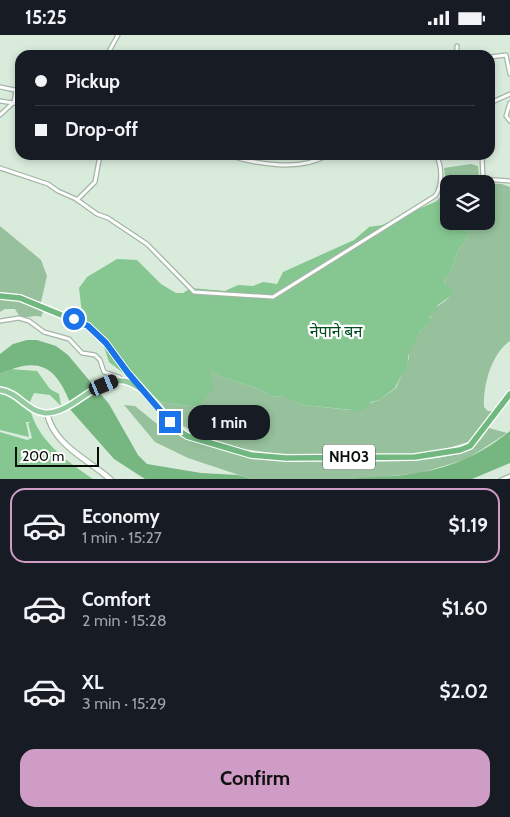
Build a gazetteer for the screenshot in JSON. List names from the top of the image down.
{
  "streets": {
    "highway": ["NH03"]
  },
  "parks": ["नेपाने बन"],
  "scale_bar": "200 m",
  "page": {
    "status": "15:25",
    "banner": ["Pickup", "Drop-off"],
    "bubble": "1 min",
    "scale": "200 m",
    "list": [
      {
        "name": "Economy",
        "note": "1 min · 15:27",
        "value": "$1.19"
      },
      {
        "name": "Comfort",
        "note": "2 min · 15:28",
        "value": "$1.60"
      },
      {
        "name": "XL",
        "note": "3 min · 15:29",
        "value": "$2.02"
      }
    ],
    "buttons": "Confirm"
  }
}
